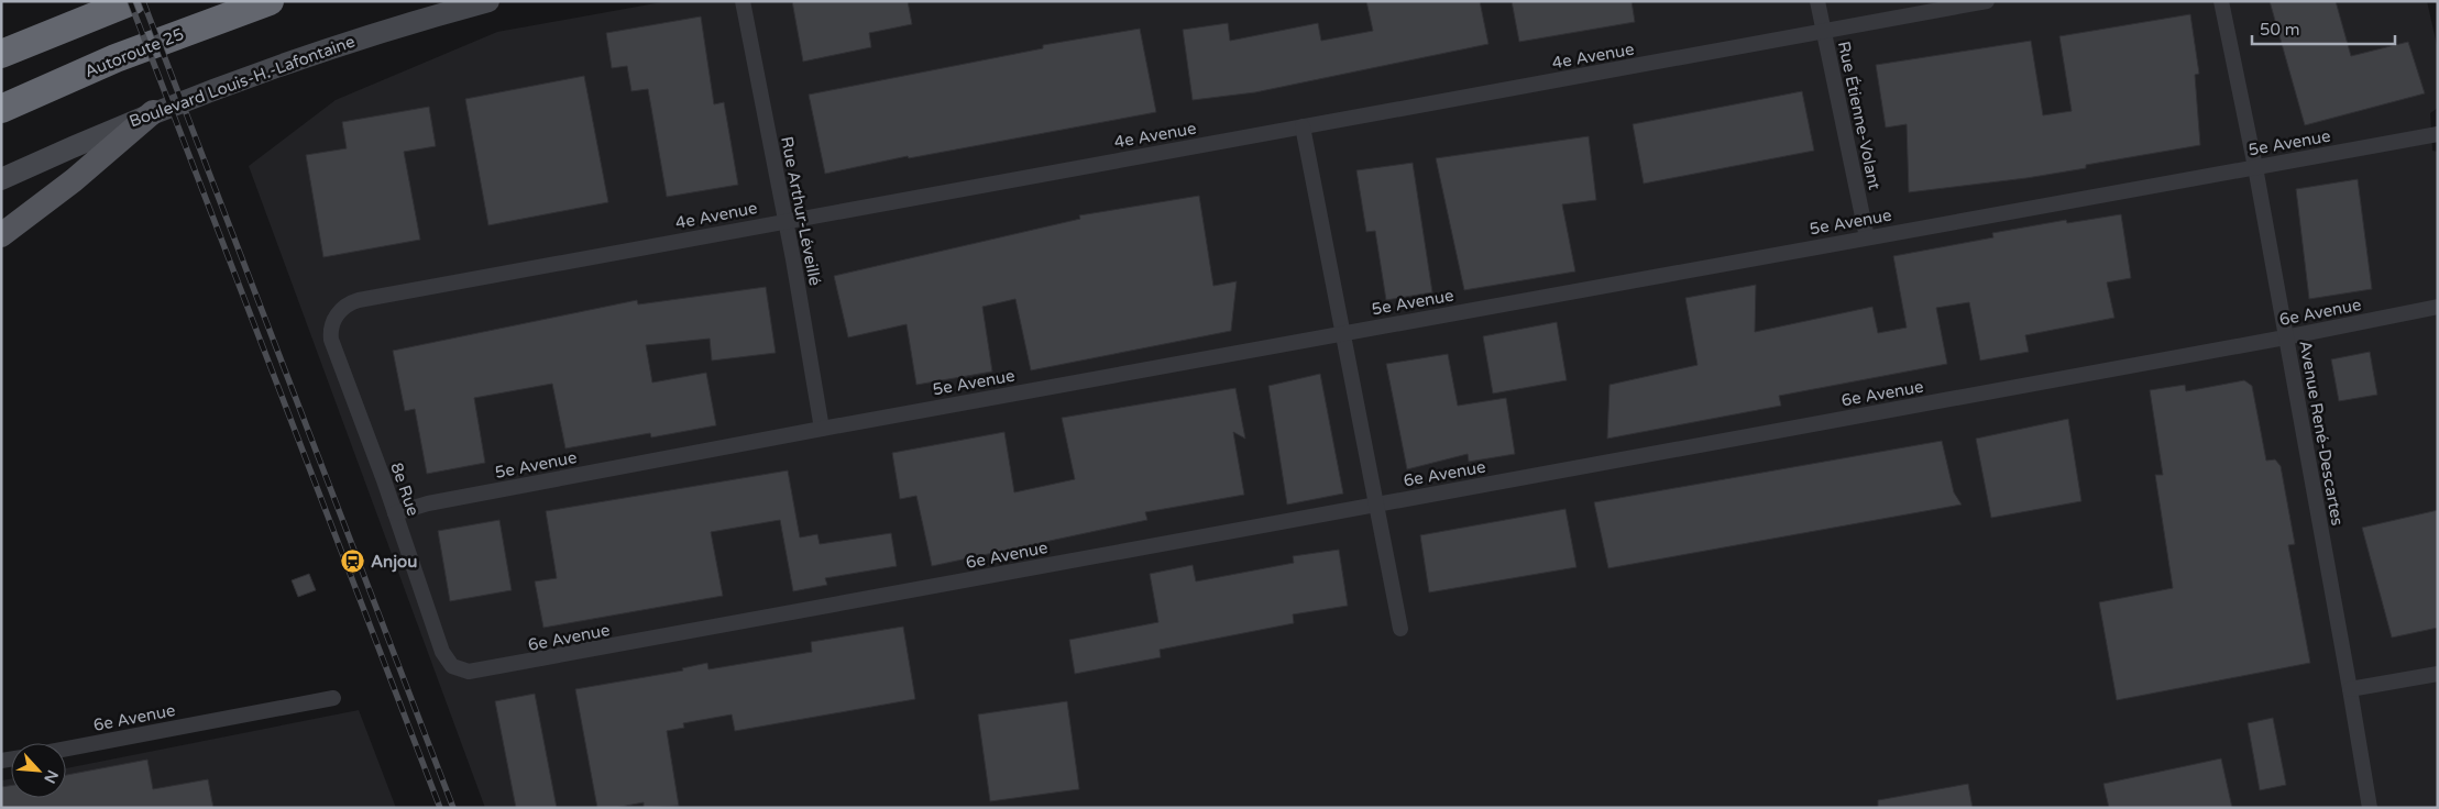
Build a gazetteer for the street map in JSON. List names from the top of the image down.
{
  "streets": {
    "highway": ["Autoroute 25"],
    "main road": ["Boulevard Louis-H.-Lafontaine"],
    "street": [
      "4e Avenue",
      "Rue Étienne-Volant",
      "5e Avenue",
      "Rue Arthur-Léveillé",
      "6e Avenue",
      "Avenue René-Descartes",
      "8e Rue"
    ]
  },
  "crossings": [
    ["4e Avenue", "Rue Étienne-Volant"],
    ["4e Avenue", "Rue Arthur-Léveillé"],
    ["4e Avenue", "8e Rue"],
    ["Rue Étienne-Volant", "5e Avenue"],
    ["5e Avenue", "Rue Arthur-Léveillé"],
    ["5e Avenue", "Avenue René-Descartes"],
    ["5e Avenue", "8e Rue"],
    ["6e Avenue", "Avenue René-Descartes"],
    ["6e Avenue", "8e Rue"]
  ],
  "places": {
    "station": ["Anjou"]
  },
  "scale_bar": "50 m",
  "north": "bottom right"
}
